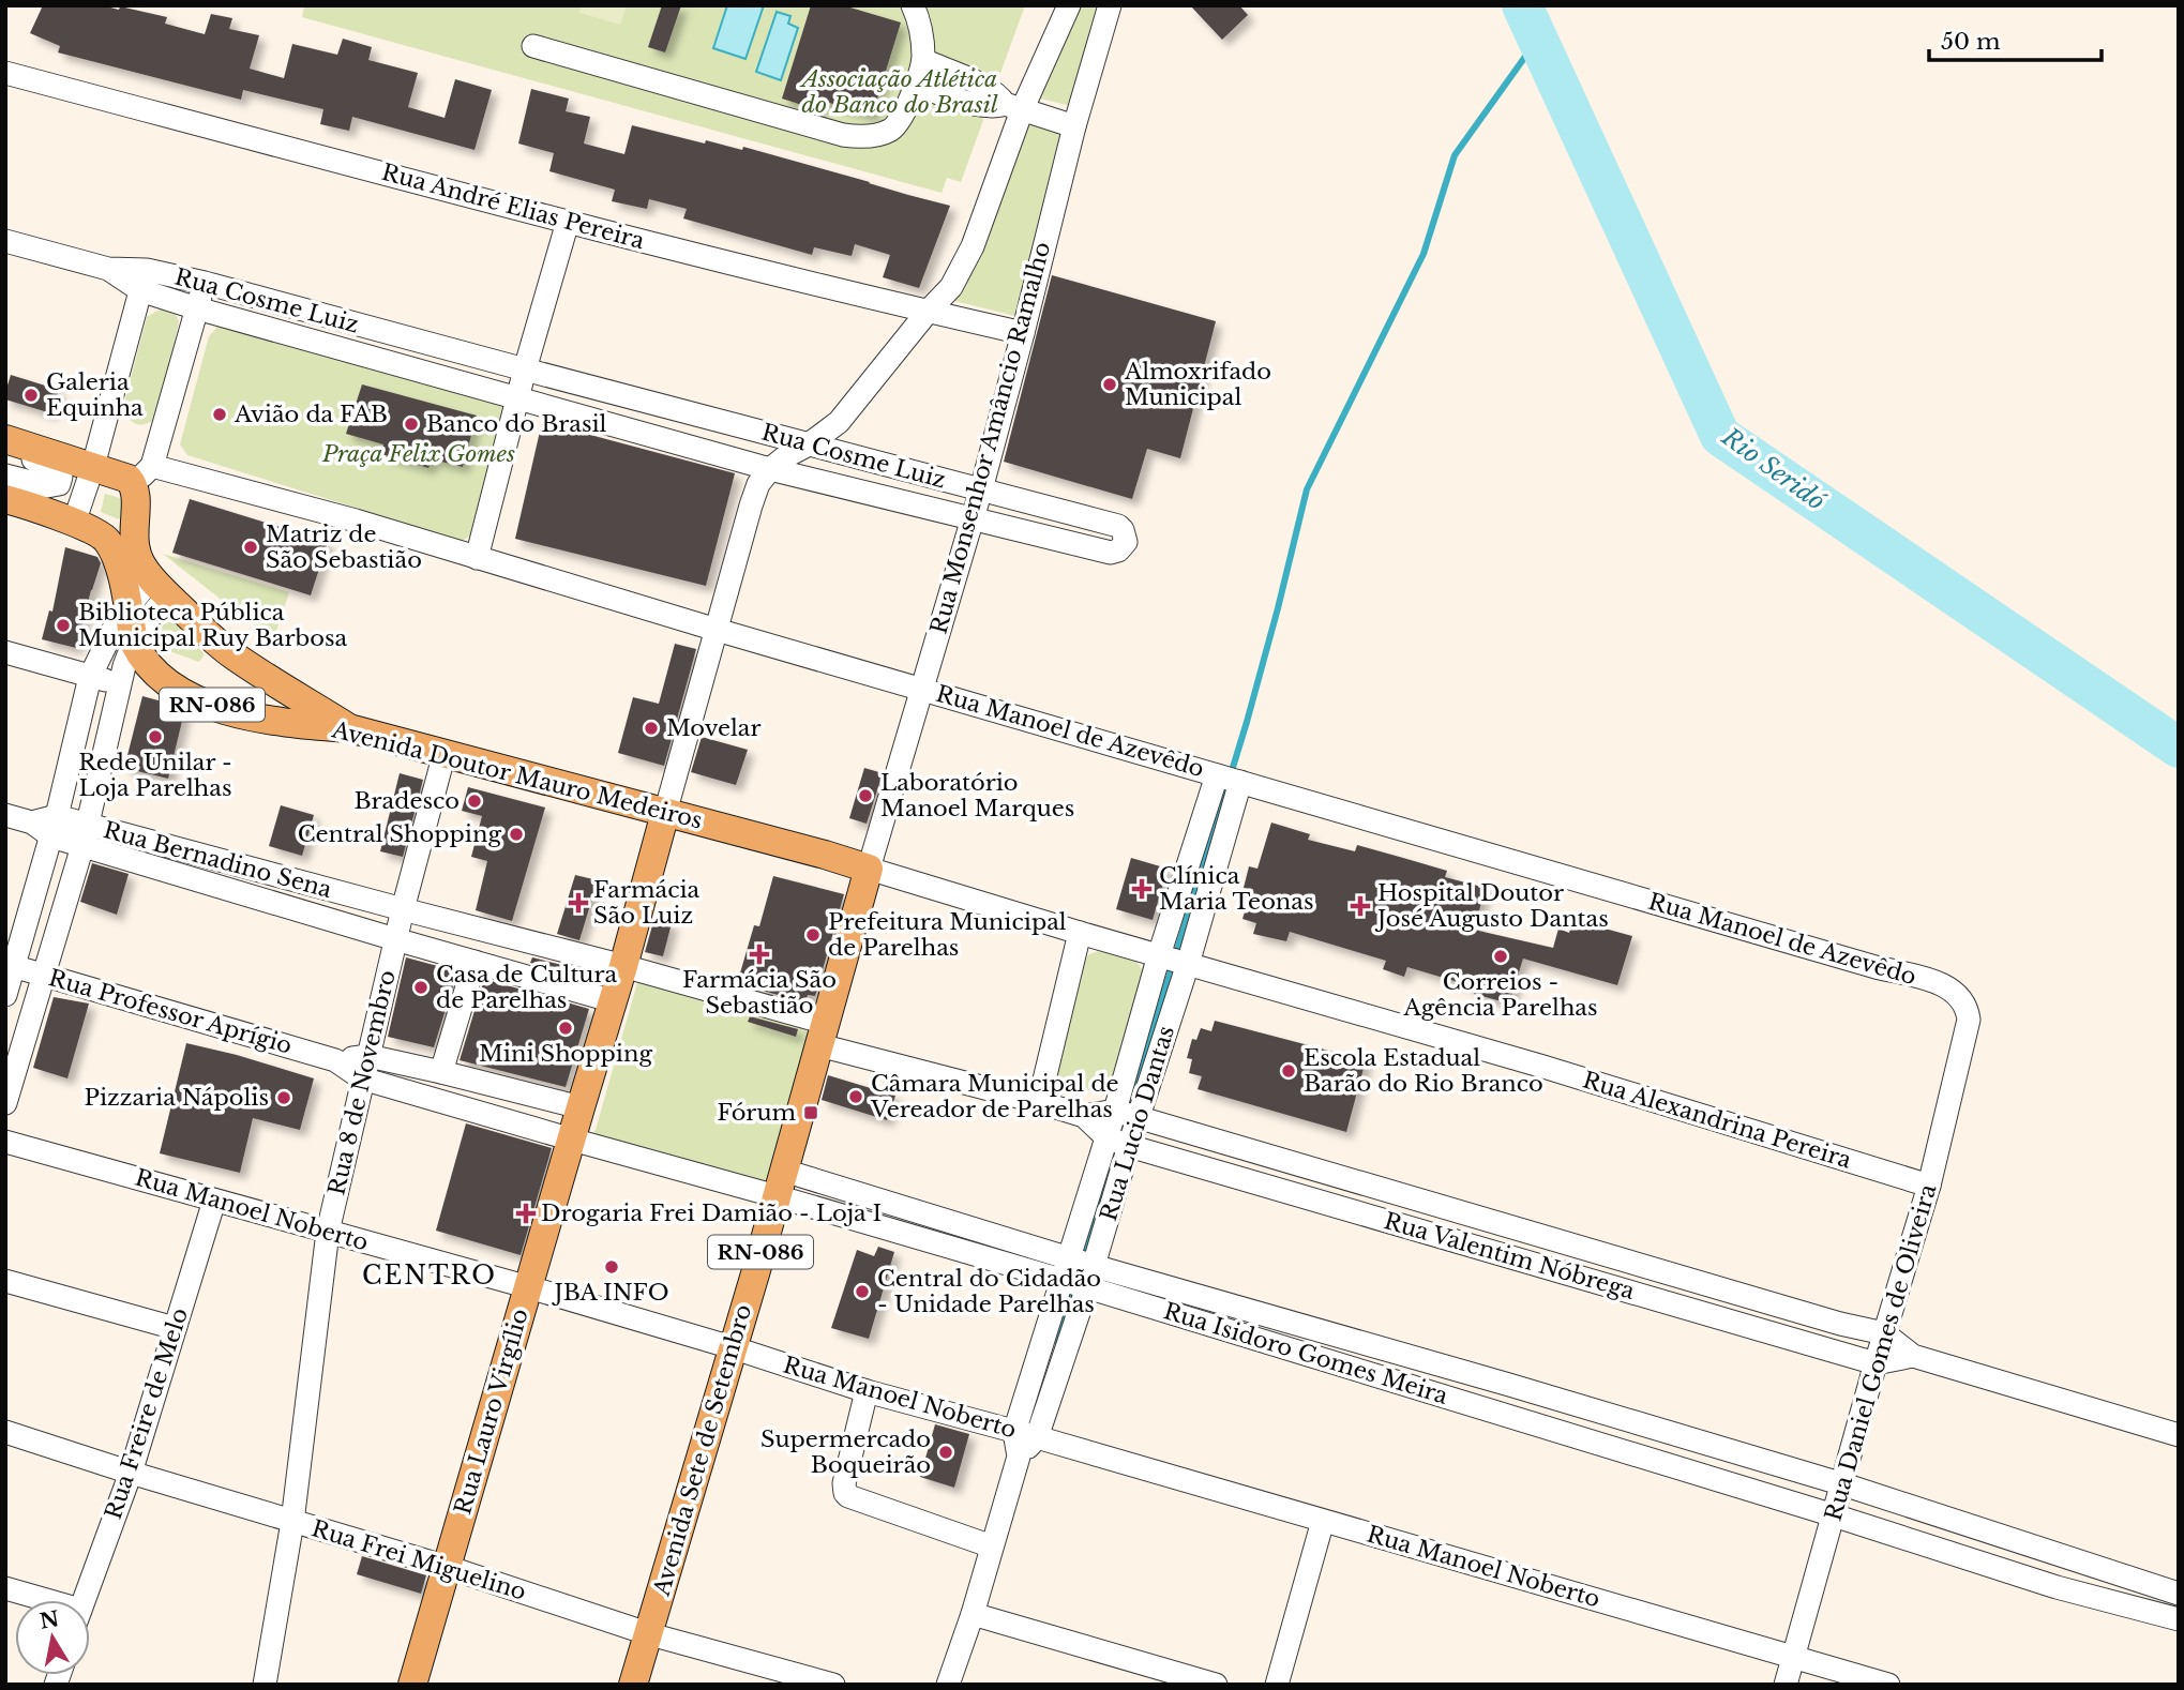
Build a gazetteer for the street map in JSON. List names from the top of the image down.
{
  "streets": {
    "main road": [
      "RN-086",
      "Avenida Doutor Mauro Medeiros",
      "Rua Lauro Virgílio",
      "Avenida Sete de Setembro"
    ],
    "street": [
      "Rua André Elias Pereira",
      "Rua Cosme Luiz",
      "Rua Monsenhor Amâncio Ramalho",
      "Rua Manoel de Azevêdo",
      "Rua Bernadino Sena",
      "Rua Professor Aprígio",
      "Rua 8 de Novembro",
      "Rua Alexandrina Pereira",
      "Rua Lucio Dantas",
      "Rua Manoel Noberto",
      "Rua Valentim Nóbrega",
      "Rua Daniel Gomes de Oliveira",
      "Rua Isidoro Gomes Meira",
      "Rua Freire de Melo",
      "Rua Frei Miguelino"
    ]
  },
  "crossings": [
    ["Rua André Elias Pereira", "Rua Monsenhor Amâncio Ramalho"],
    ["Rua Cosme Luiz", "Rua Monsenhor Amâncio Ramalho"],
    ["Rua Monsenhor Amâncio Ramalho", "Rua Manoel de Azevêdo"],
    ["Rua Monsenhor Amâncio Ramalho", "Avenida Doutor Mauro Medeiros"],
    ["Rua Monsenhor Amâncio Ramalho", "Rua Alexandrina Pereira"],
    ["Rua Monsenhor Amâncio Ramalho", "Avenida Sete de Setembro"],
    ["RN-086", "Rua Manoel de Azevêdo"],
    ["RN-086", "Avenida Doutor Mauro Medeiros"],
    ["Rua Manoel de Azevêdo", "Rua Lucio Dantas"],
    ["Rua Manoel de Azevêdo", "Rua Daniel Gomes de Oliveira"],
    ["Avenida Doutor Mauro Medeiros", "Rua 8 de Novembro"],
    ["Avenida Doutor Mauro Medeiros", "Rua Alexandrina Pereira"],
    ["Avenida Doutor Mauro Medeiros", "Rua Lauro Virgílio"],
    ["Avenida Doutor Mauro Medeiros", "Avenida Sete de Setembro"],
    ["Rua Bernadino Sena", "Rua 8 de Novembro"],
    ["Rua Bernadino Sena", "Rua Lauro Virgílio"],
    ["Rua Professor Aprígio", "Rua 8 de Novembro"],
    ["Rua Professor Aprígio", "Rua Isidoro Gomes Meira"],
    ["Rua Professor Aprígio", "Rua Lauro Virgílio"],
    ["Rua Professor Aprígio", "Avenida Sete de Setembro"],
    ["Rua 8 de Novembro", "Rua Manoel Noberto"],
    ["Rua 8 de Novembro", "Rua Frei Miguelino"],
    ["Rua Alexandrina Pereira", "Rua Lucio Dantas"],
    ["Rua Alexandrina Pereira", "Rua Daniel Gomes de Oliveira"],
    ["Rua Alexandrina Pereira", "Avenida Sete de Setembro"],
    ["Rua Lucio Dantas", "Rua Manoel Noberto"],
    ["Rua Lucio Dantas", "Rua Valentim Nóbrega"],
    ["Rua Lucio Dantas", "Rua Isidoro Gomes Meira"],
    ["Rua Manoel Noberto", "Rua Daniel Gomes de Oliveira"],
    ["Rua Manoel Noberto", "Rua Lauro Virgílio"],
    ["Rua Manoel Noberto", "Rua Freire de Melo"],
    ["Rua Manoel Noberto", "Avenida Sete de Setembro"],
    ["Rua Valentim Nóbrega", "Rua Daniel Gomes de Oliveira"],
    ["Rua Daniel Gomes de Oliveira", "Rua Isidoro Gomes Meira"],
    ["Rua Isidoro Gomes Meira", "Avenida Sete de Setembro"],
    ["Rua Lauro Virgílio", "Rua Frei Miguelino"],
    ["Rua Freire de Melo", "Rua Frei Miguelino"],
    ["Avenida Sete de Setembro", "Rua Frei Miguelino"]
  ],
  "districts": ["CENTRO"],
  "water": ["Rio Seridó"],
  "parks": ["Associação Atlética do Banco do Brasil", "Praça Felix Gomes"],
  "places": {
    "other": [
      "Almoxrifado Municipal",
      "Galeria Equinha",
      "Avião da FAB",
      "Banco do Brasil",
      "Matriz de São Sebastião",
      "Biblioteca Pública Municipal Ruy Barbosa",
      "Movelar",
      "Rede Unilar - Loja Parelhas",
      "Laboratório Manoel Marques",
      "Bradesco",
      "Central Shopping",
      "Prefeitura Municipal de Parelhas",
      "Correios - Agência Parelhas",
      "Casa de Cultura de Parelhas",
      "Mini Shopping",
      "Escola Estadual Barão do Rio Branco",
      "Câmara Municipal de Vereador de Parelhas",
      "Pizzaria Nápolis",
      "JBA INFO",
      "Central do Cidadão - Unidade Parelhas",
      "Supermercado Boqueirão"
    ],
    "health": [
      "Clínica Maria Teonas",
      "Farmácia São Luiz",
      "Hospital Doutor José Augusto Dantas",
      "Farmácia São Sebastião",
      "Drogaria Frei Damião - Loja I"
    ],
    "transit": ["Fórum"]
  },
  "scale_bar": "50 m",
  "north": "top"
}
